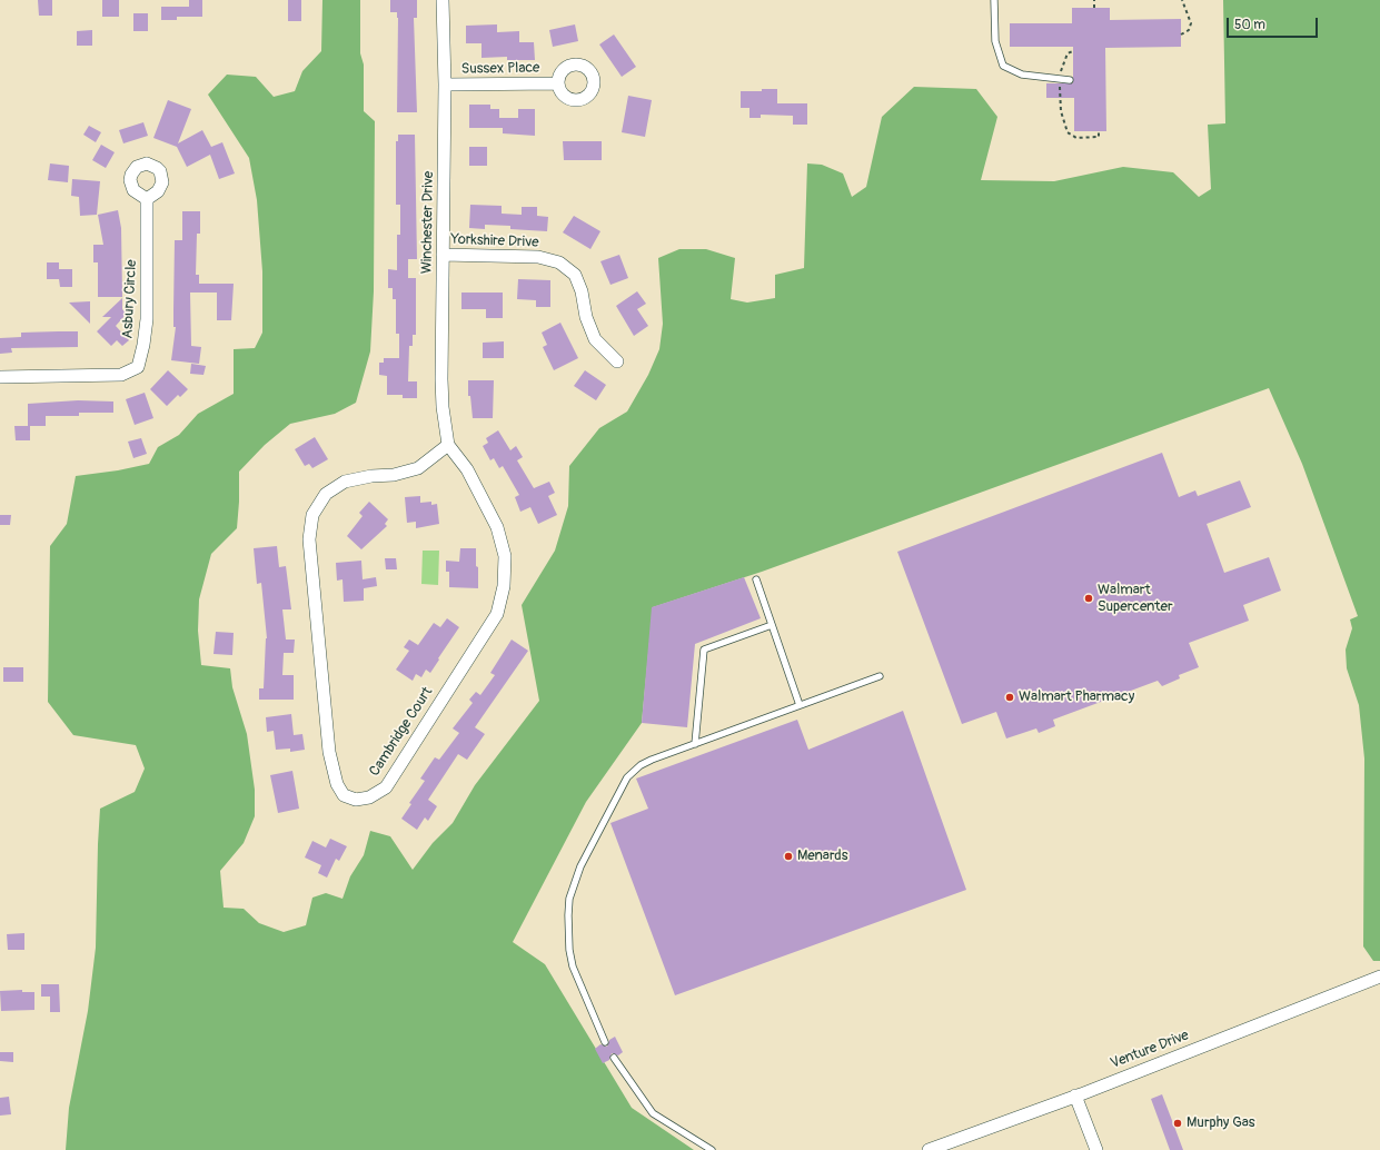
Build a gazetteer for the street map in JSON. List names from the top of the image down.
{
  "streets": {
    "street": [
      "Sussex Place",
      "Winchester Drive",
      "Yorkshire Drive",
      "Asbury Circle",
      "Cambridge Court",
      "Venture Drive"
    ]
  },
  "crossings": [
    ["Sussex Place", "Winchester Drive"],
    ["Winchester Drive", "Yorkshire Drive"],
    ["Winchester Drive", "Cambridge Court"]
  ],
  "places": [
    "Walmart Supercenter",
    "Walmart Pharmacy",
    "Menards",
    "Murphy Gas"
  ],
  "scale_bar": "50 m"
}
